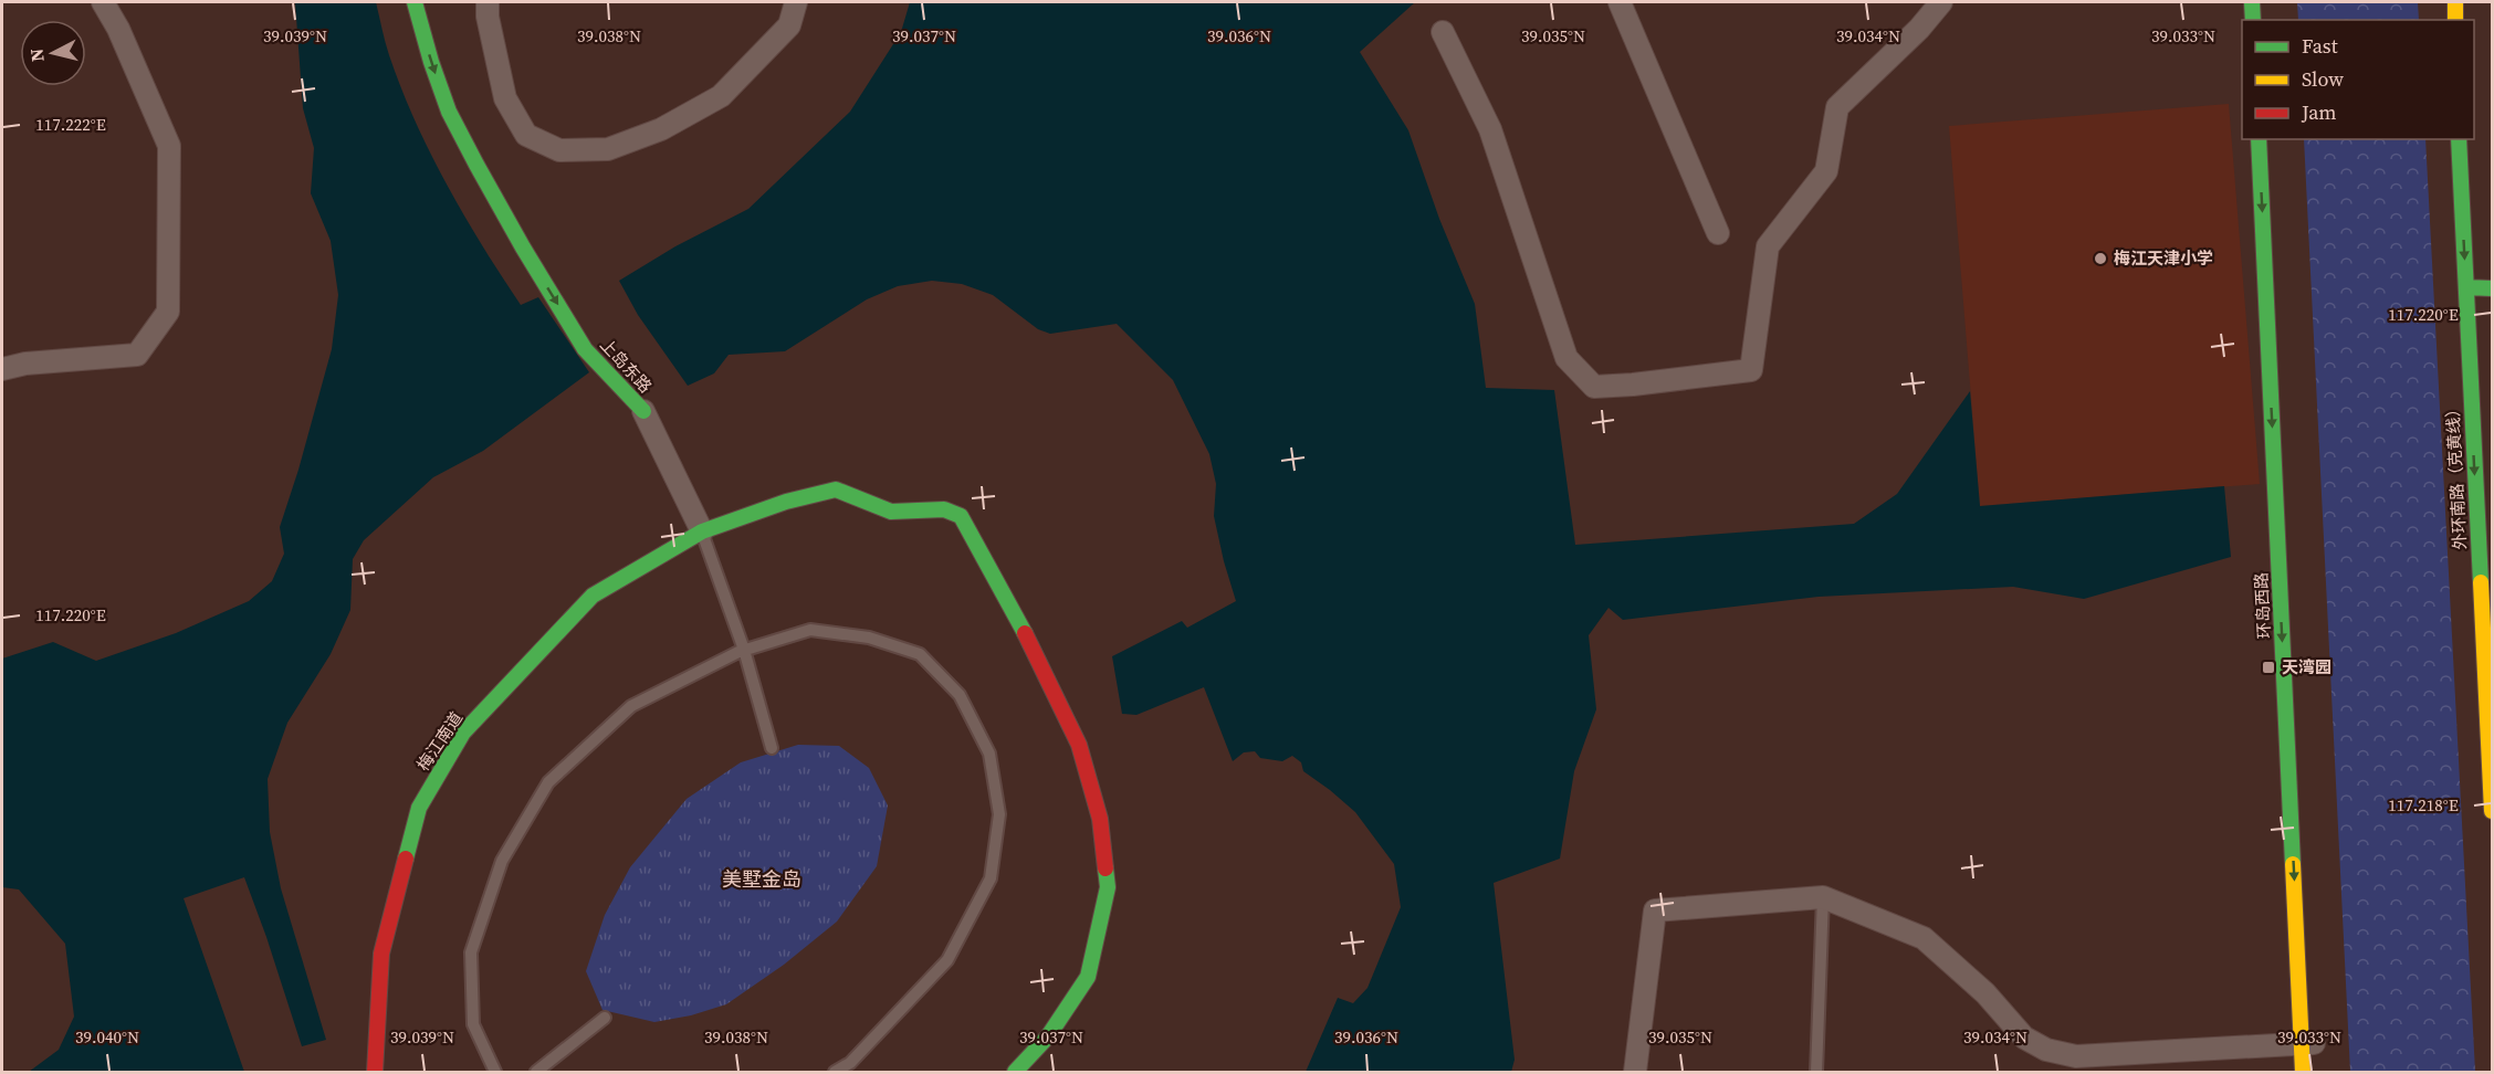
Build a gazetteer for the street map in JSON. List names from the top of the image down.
{
  "streets": {
    "main road": [
      "上岛东路",
      "外环南路（克黄线）",
      "环岛西路",
      "梅江南道"
    ]
  },
  "one_way": ["外环南路（克黄线）", "环岛西路"],
  "districts": ["美墅金岛"],
  "places": {
    "other": ["梅江天津小学"],
    "transit": ["天湾园"]
  },
  "legend": ["Fast", "Slow", "Jam"],
  "north": "left",
  "coordinates": [
    "39.039°N",
    "39.038°N",
    "39.037°N",
    "39.036°N",
    "39.035°N",
    "39.034°N",
    "39.033°N",
    "117.222°E",
    "117.220°E",
    "117.218°E",
    "39.040°N"
  ]
}
